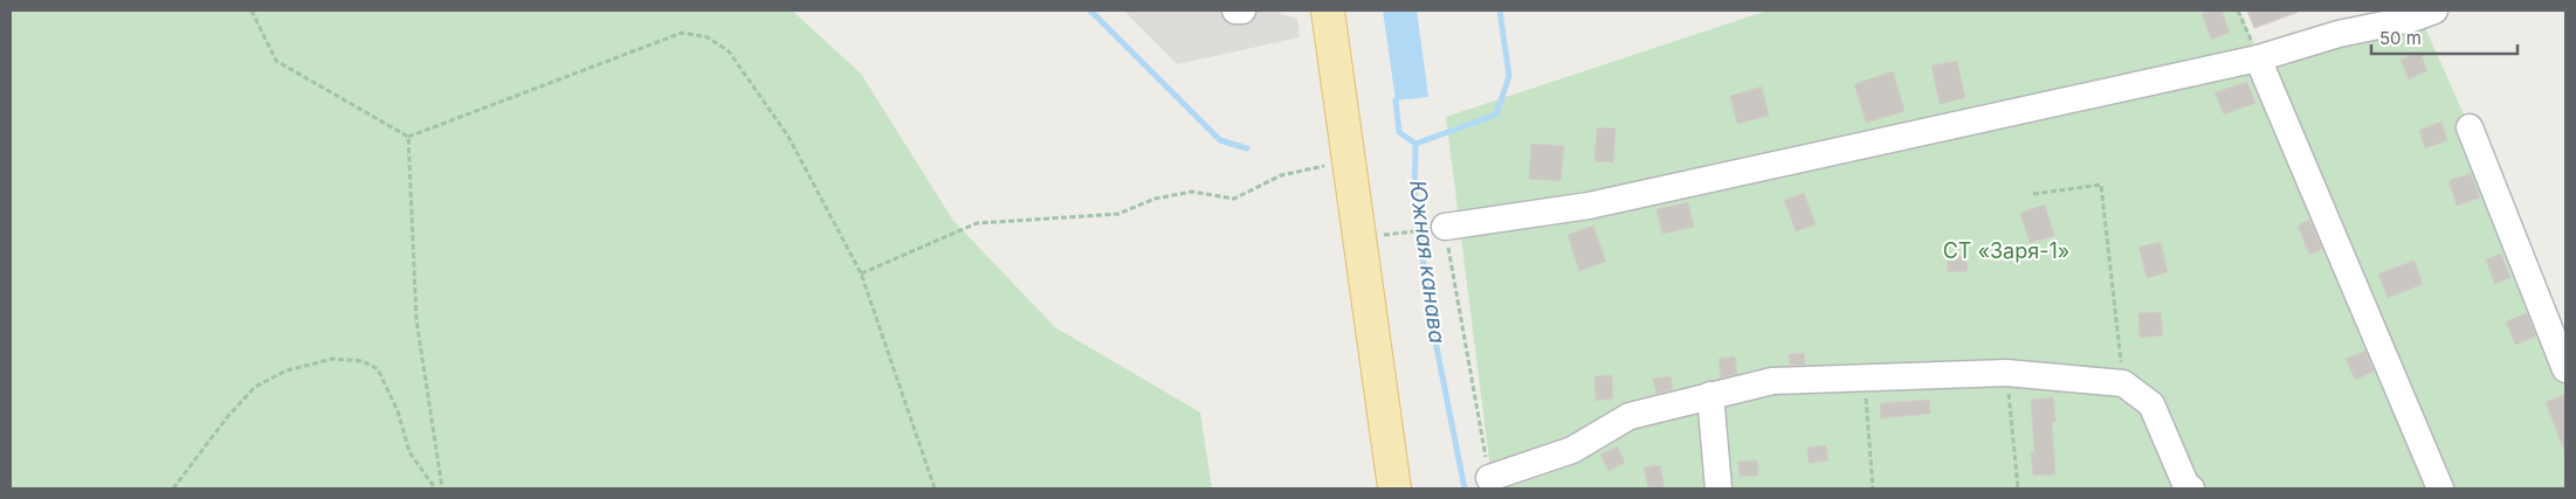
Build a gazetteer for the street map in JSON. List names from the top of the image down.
{
  "water": ["Южная канава"],
  "parks": ["СТ «Заря-1»"],
  "scale_bar": "50 m"
}
